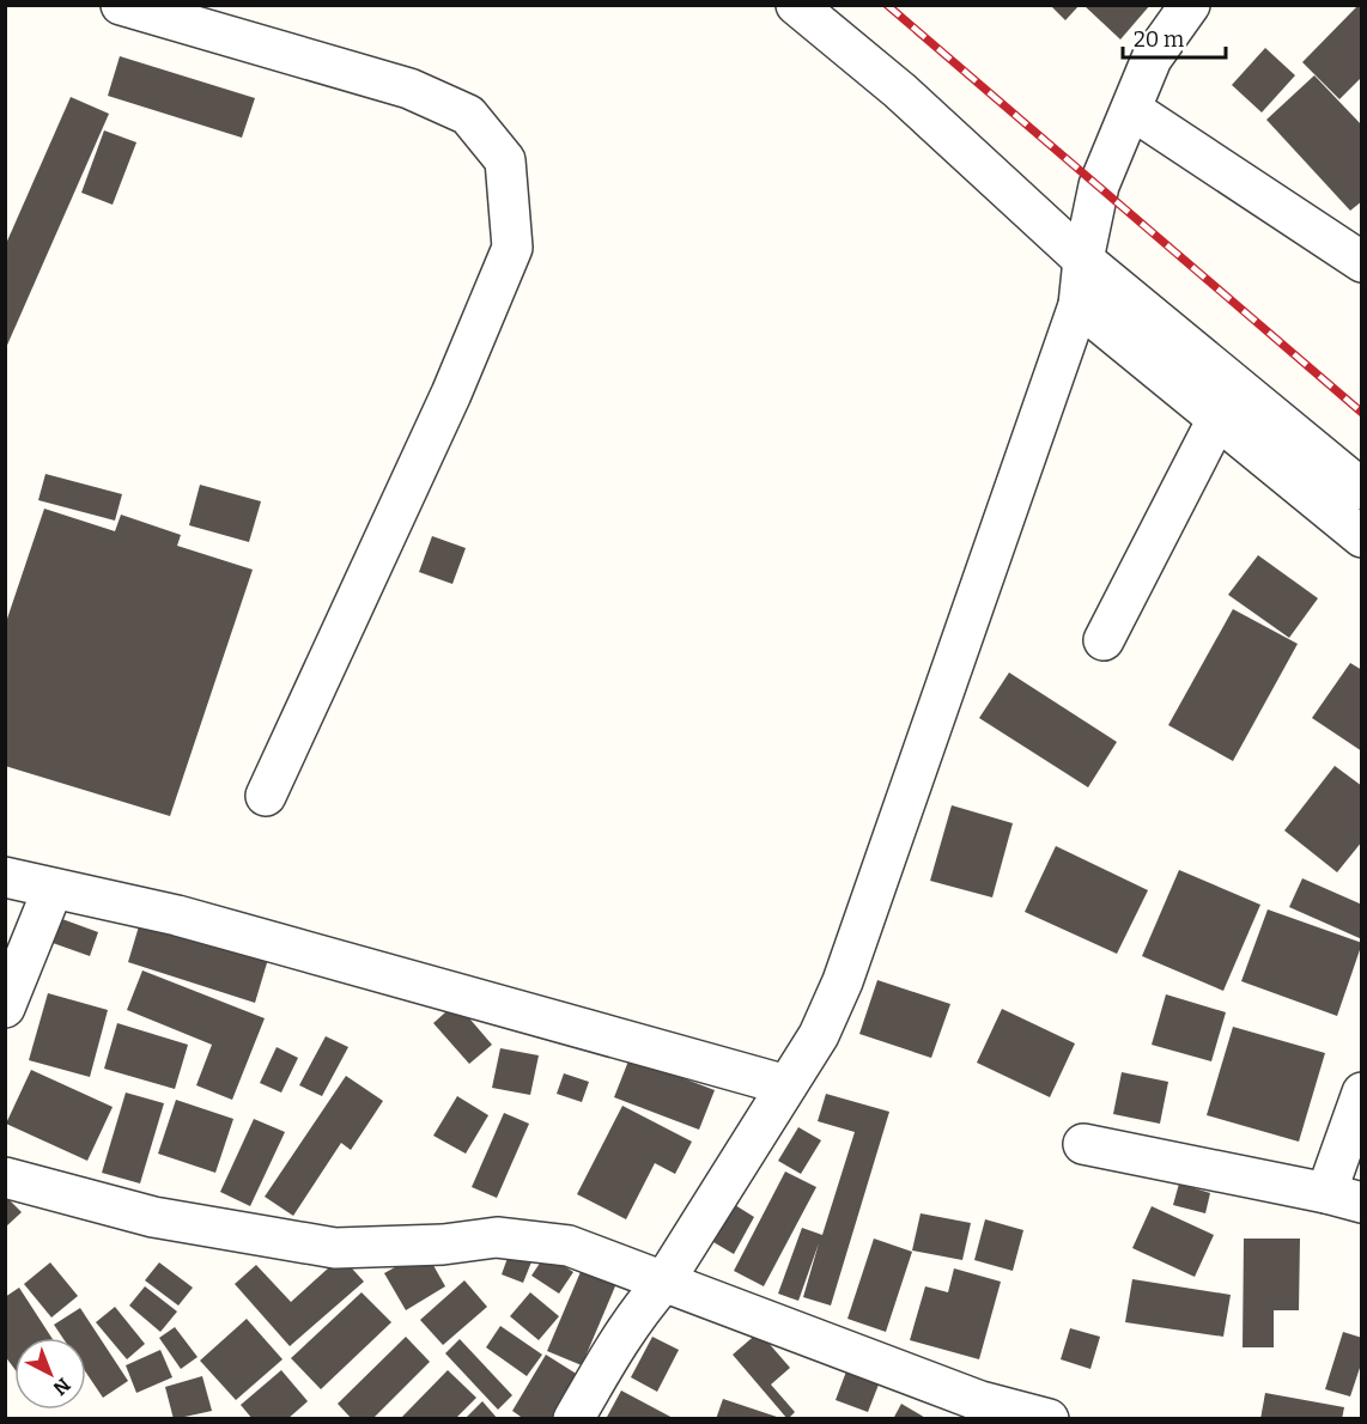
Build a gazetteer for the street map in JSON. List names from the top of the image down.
{
  "scale_bar": "20 m",
  "north": "bottom right"
}
